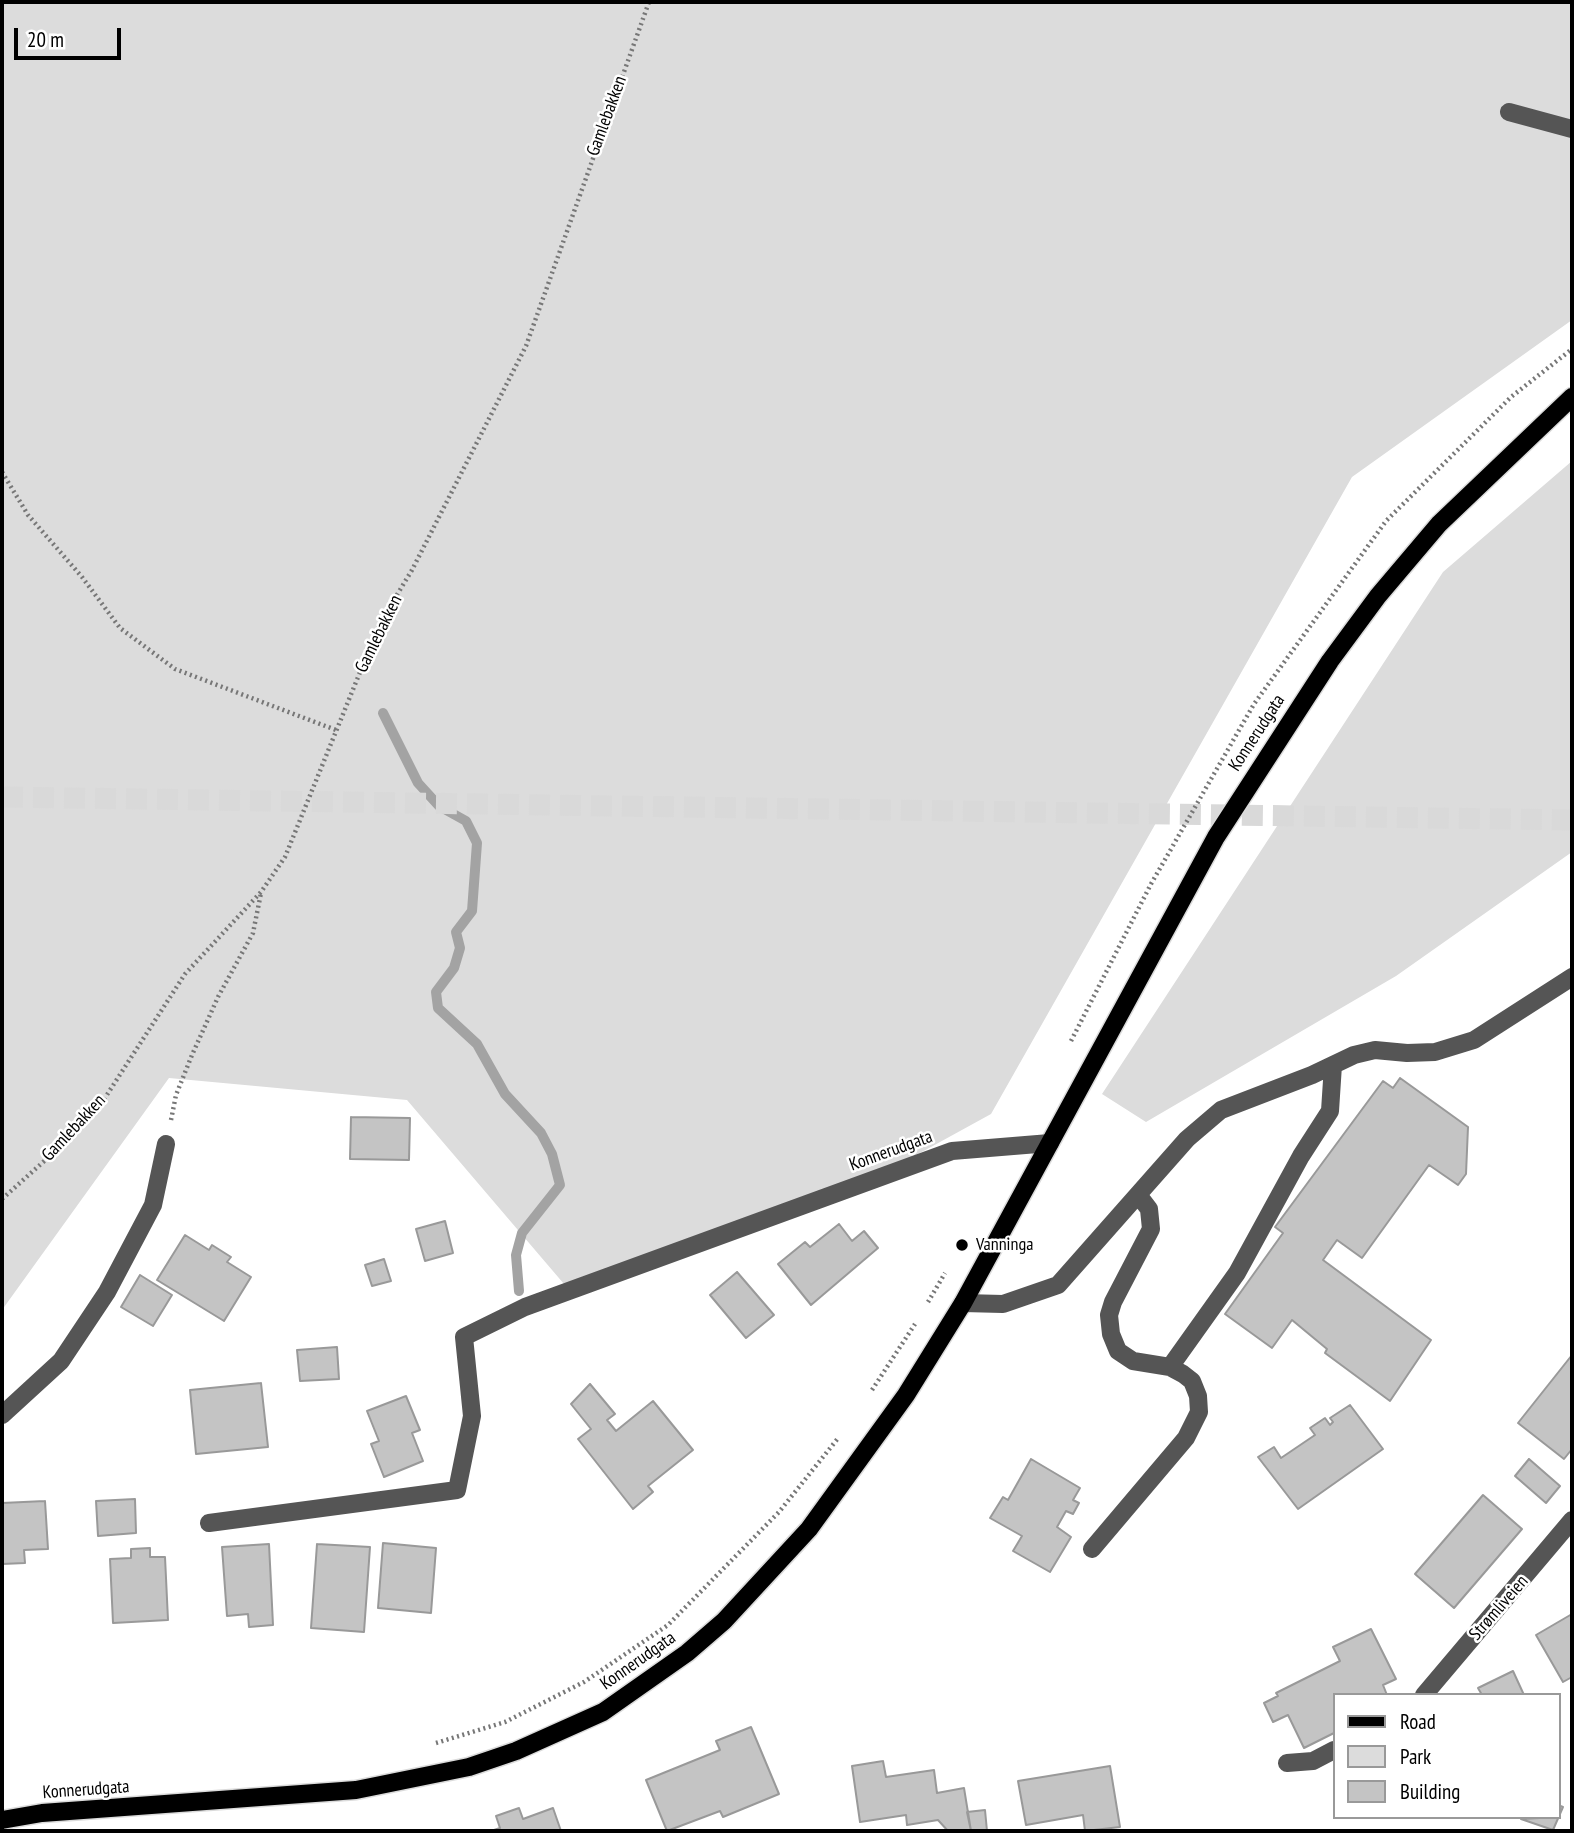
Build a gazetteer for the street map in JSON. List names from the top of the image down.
{
  "streets": {
    "main road": ["Konnerudgata"],
    "street": ["Strømliveien"],
    "path": ["Gamlebakken"]
  },
  "places": ["Vanninga"],
  "legend": ["Road", "Park", "Building"],
  "scale_bar": "20 m"
}
